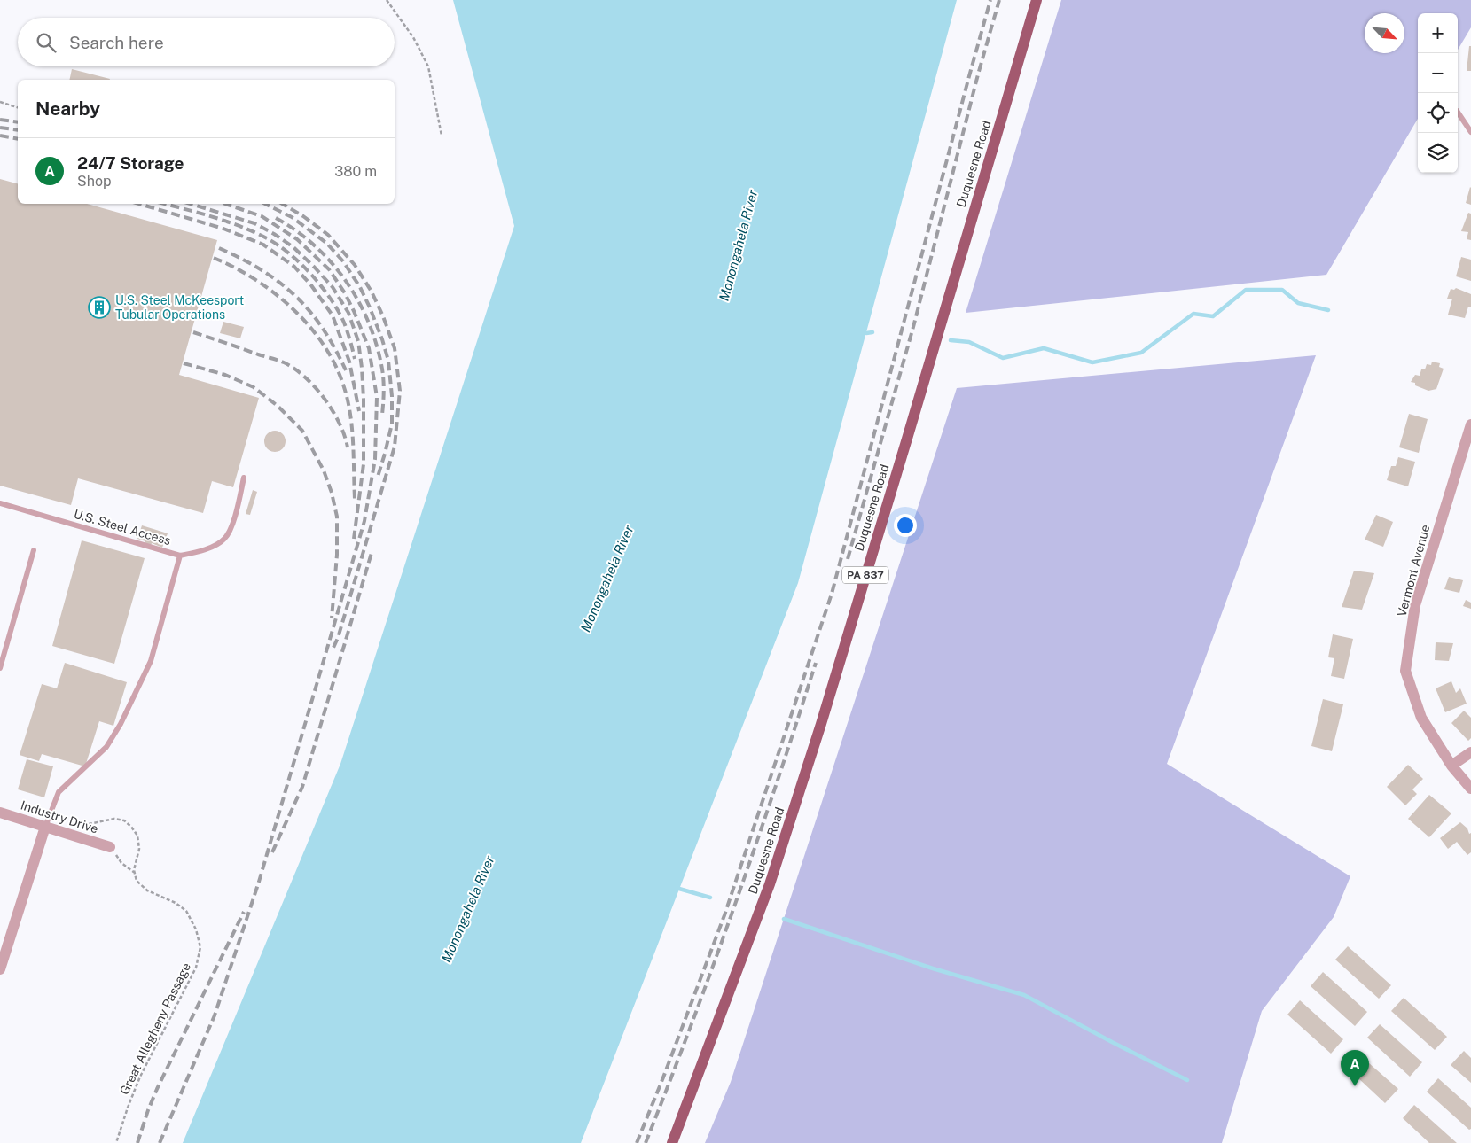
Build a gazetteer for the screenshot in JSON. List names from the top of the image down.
{
  "streets": {
    "main road": ["Duquesne Road", "PA 837"],
    "street": ["Vermont Avenue", "Industry Drive"],
    "lane": ["U.S. Steel Access"],
    "path": ["Great Allegheny Passage"]
  },
  "crossings": [
    ["Industry Drive", "Great Allegheny Passage"]
  ],
  "water": ["Monongahela River"],
  "places": {
    "building": ["U.S. Steel McKeesport Tubular Operations"]
  },
  "north": "bottom right",
  "page": {
    "map_buttons": ["+", "−"],
    "search": "Search here",
    "heading": "Nearby",
    "list": [
      {
        "mark": "A",
        "name": "24/7 Storage",
        "note": "Shop",
        "value": "380 m"
      }
    ],
    "pins": "A"
  }
}
